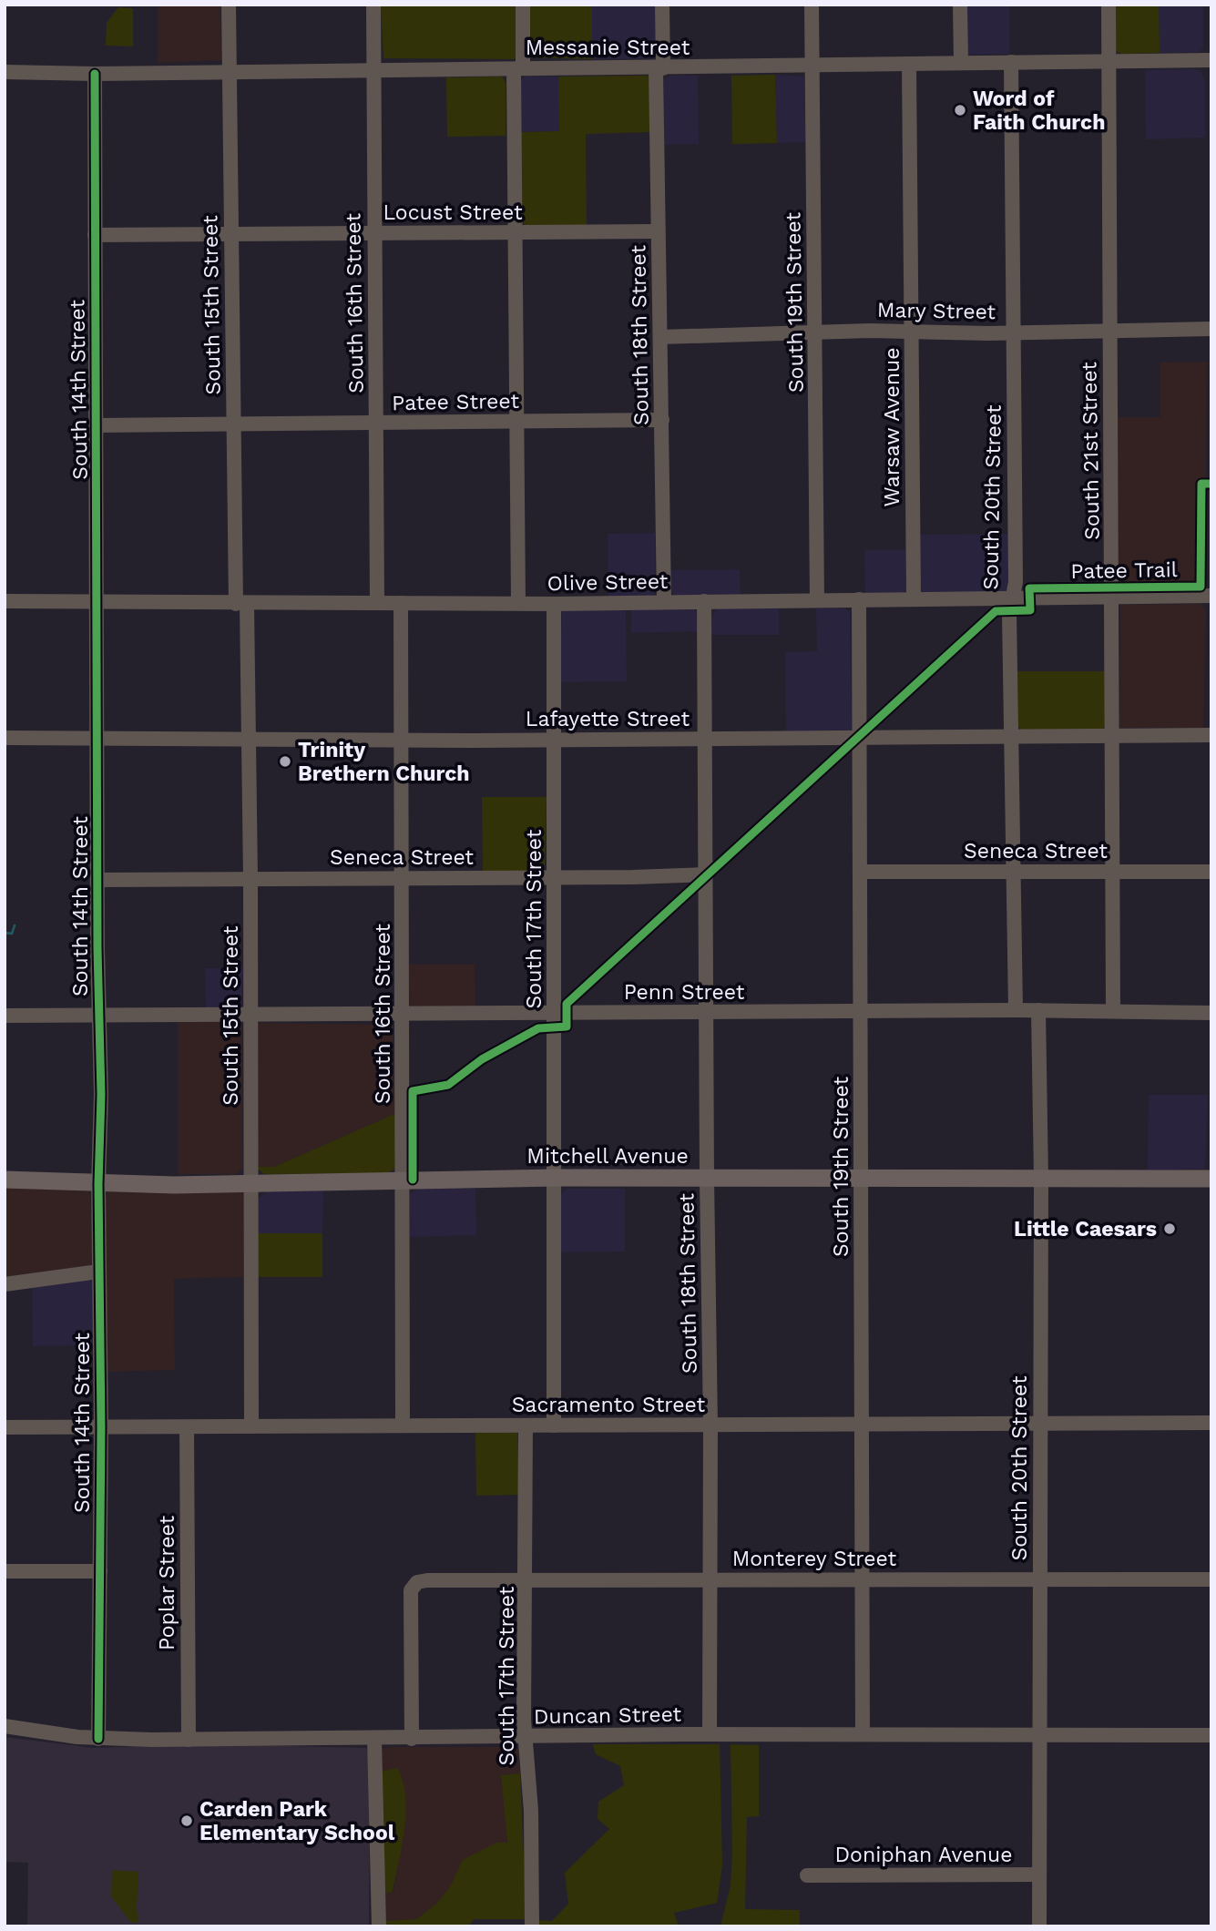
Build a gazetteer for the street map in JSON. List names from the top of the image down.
{
  "streets": {
    "main road": ["Mitchell Avenue"],
    "street": [
      "Messanie Street",
      "Locust Street",
      "South 19th Street",
      "South 16th Street",
      "South 15th Street",
      "Mary Street",
      "South 18th Street",
      "South 14th Street",
      "Patee Street",
      "Warsaw Avenue",
      "South 21st Street",
      "South 20th Street",
      "Olive Street",
      "Lafayette Street",
      "Seneca Street",
      "South 17th Street",
      "Penn Street",
      "Sacramento Street",
      "Monterey Street",
      "Poplar Street",
      "Duncan Street",
      "Doniphan Avenue"
    ],
    "cycle path": ["Patee Trail"]
  },
  "crossings": [
    ["Messanie Street", "South 19th Street"],
    ["Messanie Street", "South 16th Street"],
    ["Messanie Street", "South 15th Street"],
    ["Messanie Street", "South 18th Street"],
    ["Messanie Street", "South 14th Street"],
    ["Messanie Street", "Warsaw Avenue"],
    ["Messanie Street", "South 21st Street"],
    ["Messanie Street", "South 20th Street"],
    ["Locust Street", "South 16th Street"],
    ["Locust Street", "South 15th Street"],
    ["Locust Street", "South 18th Street"],
    ["Locust Street", "South 14th Street"],
    ["South 19th Street", "Mary Street"],
    ["South 19th Street", "Olive Street"],
    ["South 19th Street", "Lafayette Street"],
    ["South 19th Street", "Seneca Street"],
    ["South 19th Street", "Penn Street"],
    ["South 19th Street", "Mitchell Avenue"],
    ["South 19th Street", "Sacramento Street"],
    ["South 19th Street", "Monterey Street"],
    ["South 19th Street", "Duncan Street"],
    ["South 16th Street", "Patee Street"],
    ["South 16th Street", "Olive Street"],
    ["South 16th Street", "Lafayette Street"],
    ["South 16th Street", "Seneca Street"],
    ["South 16th Street", "Penn Street"],
    ["South 16th Street", "Mitchell Avenue"],
    ["South 16th Street", "Sacramento Street"],
    ["South 15th Street", "Patee Street"],
    ["South 15th Street", "Olive Street"],
    ["South 15th Street", "Lafayette Street"],
    ["South 15th Street", "Seneca Street"],
    ["South 15th Street", "Penn Street"],
    ["South 15th Street", "Mitchell Avenue"],
    ["South 15th Street", "Sacramento Street"],
    ["Mary Street", "South 18th Street"],
    ["Mary Street", "Warsaw Avenue"],
    ["Mary Street", "South 21st Street"],
    ["Mary Street", "South 20th Street"],
    ["South 18th Street", "Patee Street"],
    ["South 18th Street", "Olive Street"],
    ["South 18th Street", "Lafayette Street"],
    ["South 18th Street", "Seneca Street"],
    ["South 18th Street", "Penn Street"],
    ["South 18th Street", "Mitchell Avenue"],
    ["South 18th Street", "Sacramento Street"],
    ["South 18th Street", "Monterey Street"],
    ["South 18th Street", "Duncan Street"],
    ["South 14th Street", "Patee Street"],
    ["South 14th Street", "Olive Street"],
    ["South 14th Street", "Lafayette Street"],
    ["South 14th Street", "Seneca Street"],
    ["South 14th Street", "Penn Street"],
    ["South 14th Street", "Mitchell Avenue"],
    ["South 14th Street", "Sacramento Street"],
    ["South 14th Street", "Duncan Street"],
    ["Warsaw Avenue", "Olive Street"],
    ["South 21st Street", "Olive Street"],
    ["South 21st Street", "Lafayette Street"],
    ["South 21st Street", "Seneca Street"],
    ["South 21st Street", "Penn Street"],
    ["South 20th Street", "Olive Street"],
    ["South 20th Street", "Lafayette Street"],
    ["South 20th Street", "Seneca Street"],
    ["South 20th Street", "Penn Street"],
    ["South 20th Street", "Mitchell Avenue"],
    ["South 20th Street", "Sacramento Street"],
    ["South 20th Street", "Monterey Street"],
    ["South 20th Street", "Duncan Street"],
    ["South 20th Street", "Doniphan Avenue"],
    ["Olive Street", "South 17th Street"],
    ["Lafayette Street", "South 17th Street"],
    ["Seneca Street", "South 17th Street"],
    ["South 17th Street", "Penn Street"],
    ["South 17th Street", "Mitchell Avenue"],
    ["South 17th Street", "Sacramento Street"],
    ["South 17th Street", "Monterey Street"],
    ["South 17th Street", "Duncan Street"],
    ["Sacramento Street", "Poplar Street"],
    ["Monterey Street", "Duncan Street"],
    ["Poplar Street", "Duncan Street"]
  ],
  "places": [
    "Word of Faith Church",
    "Trinity Brethern Church",
    "Little Caesars",
    "Carden Park Elementary School"
  ]
}
